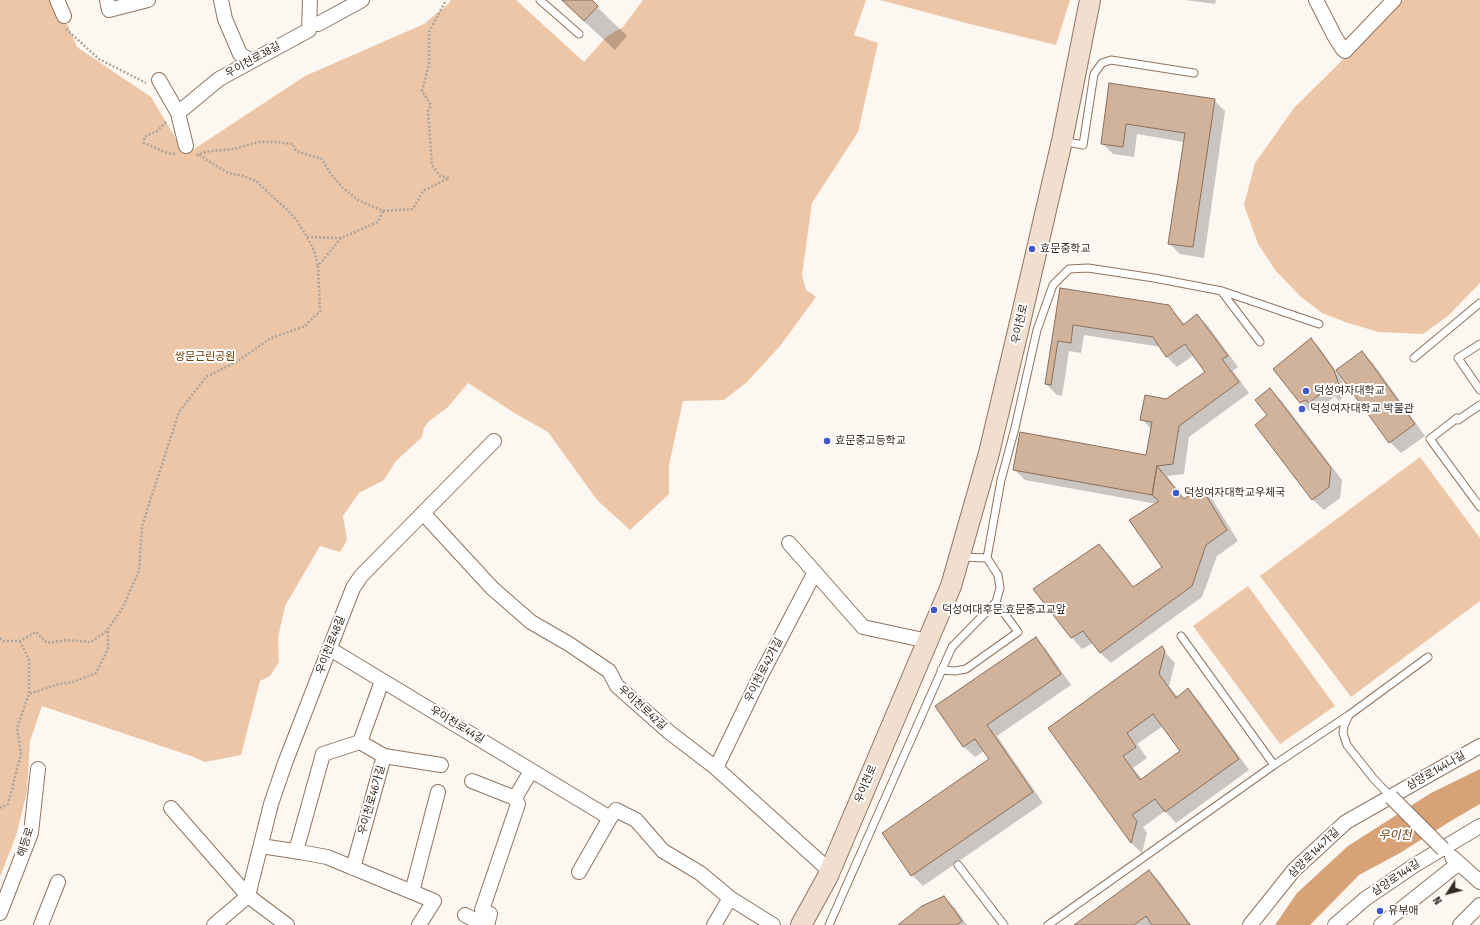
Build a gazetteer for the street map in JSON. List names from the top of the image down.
{
  "streets": {
    "street": [
      "우이천로38길",
      "우이천로",
      "우이천로48길",
      "우이천로42가길",
      "우이천로42길",
      "우이천로44길",
      "삼양로144나길",
      "우이천로46가길",
      "해등로",
      "삼양로144가길",
      "삼양로144길"
    ]
  },
  "crossings": [
    ["우이천로", "우이천로42길"],
    ["우이천로48길", "우이천로42길"],
    ["우이천로48길", "우이천로44길"],
    ["우이천로42가길", "우이천로42길"],
    ["삼양로144나길", "삼양로144가길"]
  ],
  "water": ["우이천"],
  "parks": ["쌍문근린공원"],
  "places": [
    "효문중학교",
    "덕성여자대학교",
    "덕성여자대학교 박물관",
    "효문중고등학교",
    "덕성여자대학교우체국",
    "덕성여대후문.효문중고교앞",
    "유부애"
  ],
  "north": "bottom left"
}
